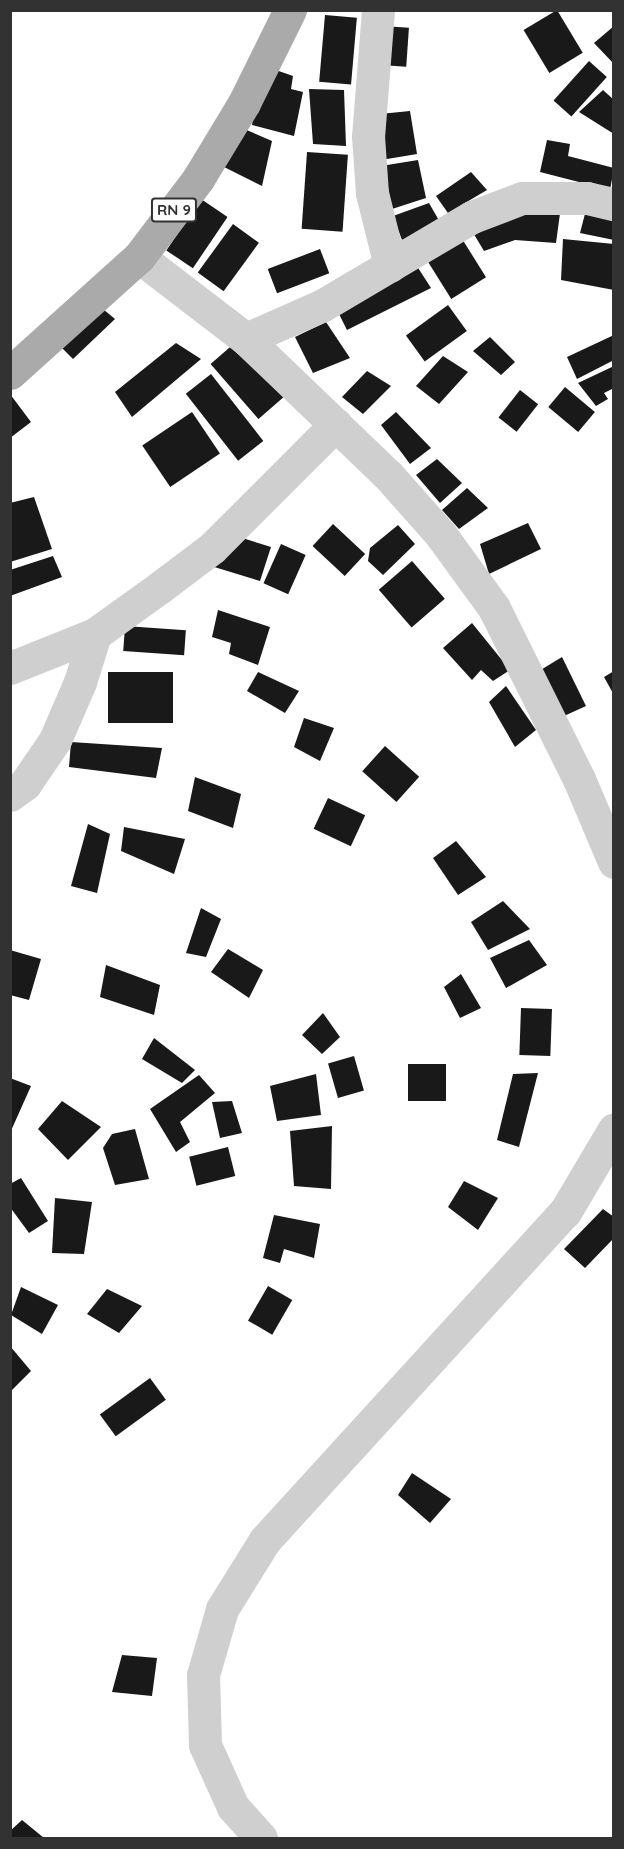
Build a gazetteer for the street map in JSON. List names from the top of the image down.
{
  "streets": {
    "main road": ["RN 9"]
  }
}
